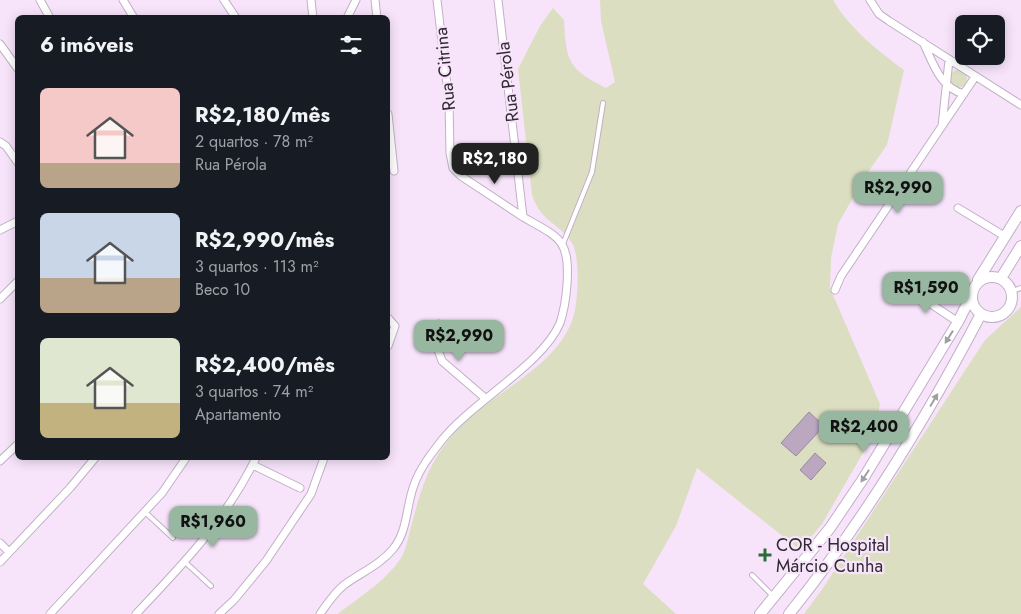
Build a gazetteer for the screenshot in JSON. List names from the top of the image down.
{
  "streets": {
    "street": ["Rua Citrina", "Rua Pérola"]
  },
  "crossings": [
    ["Rua Citrina", "Rua Pérola"]
  ],
  "places": {
    "health": ["COR - Hospital Márcio Cunha"]
  },
  "page": {
    "heading": "6 imóveis",
    "list": [
      {
        "name": "R$2,180/mês",
        "note": "2 quartos · 78 m² · Rua Pérola"
      },
      {
        "name": "R$2,990/mês",
        "note": "3 quartos · 113 m² · Beco 10"
      },
      {
        "name": "R$2,400/mês",
        "note": "3 quartos · 74 m² · Apartamento"
      }
    ],
    "price": [
      "R$2,180",
      "R$2,990",
      "R$1,590",
      "R$2,990",
      "R$2,400",
      "R$1,960"
    ]
  }
}
